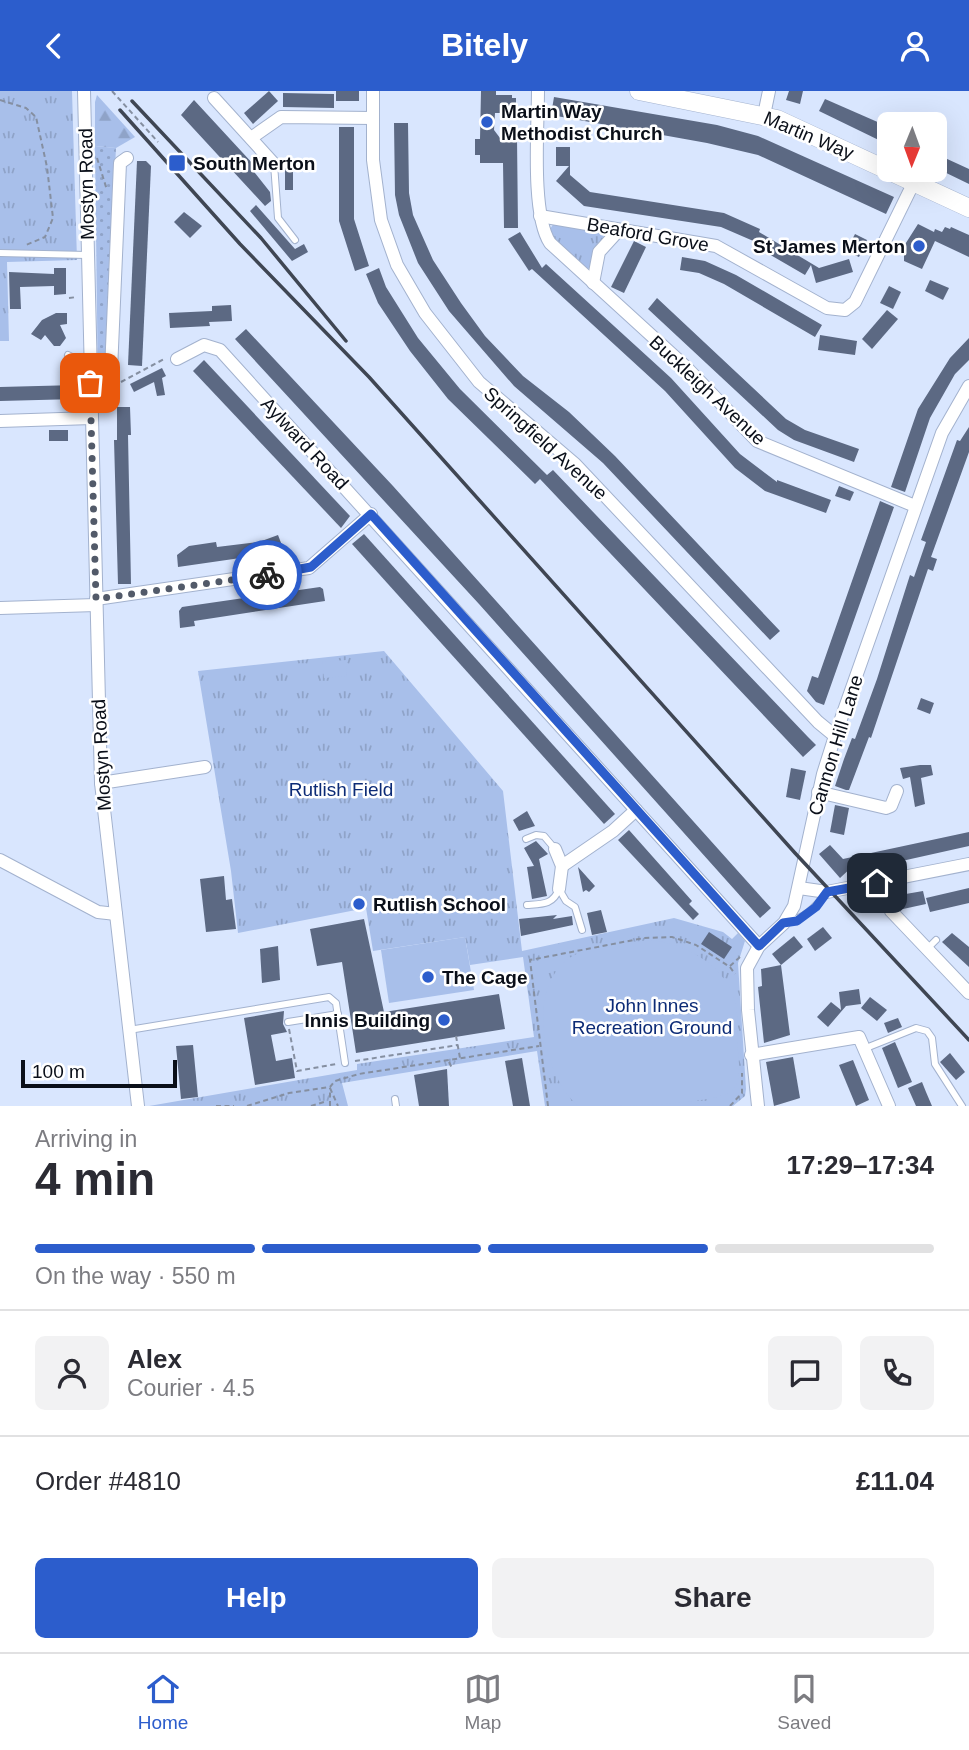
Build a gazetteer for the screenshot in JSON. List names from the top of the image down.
{
  "streets": {
    "main road": ["Martin Way"],
    "street": [
      "Mostyn Road",
      "Beaford Grove",
      "Buckleigh Avenue",
      "Aylward Road",
      "Springfield Avenue",
      "Cannon Hill Lane"
    ]
  },
  "crossings": [
    ["Martin Way", "Beaford Grove"],
    ["Beaford Grove", "Buckleigh Avenue"],
    ["Buckleigh Avenue", "Cannon Hill Lane"],
    ["Aylward Road", "Cannon Hill Lane"],
    ["Springfield Avenue", "Cannon Hill Lane"]
  ],
  "parks": ["Rutlish Field", "John Innes Recreation Ground"],
  "places": {
    "other": [
      "Martin Way Methodist Church",
      "St James Merton",
      "Rutlish School",
      "The Cage",
      "Innis Building"
    ],
    "transit": ["South Merton"]
  },
  "scale_bar": "100 m",
  "north": "bottom",
  "page": {
    "header": "Bitely",
    "scale": "100 m",
    "heading": ["4 min", "Arriving in", "17:29–17:34"],
    "panel": [
      "Alex",
      "Courier · 4.5",
      "Order #4810",
      "£11.04"
    ],
    "bar": "On the way · 550 m",
    "buttons": ["Help", "Share"],
    "tabs": ["Home", "Map", "Saved"]
  }
}
